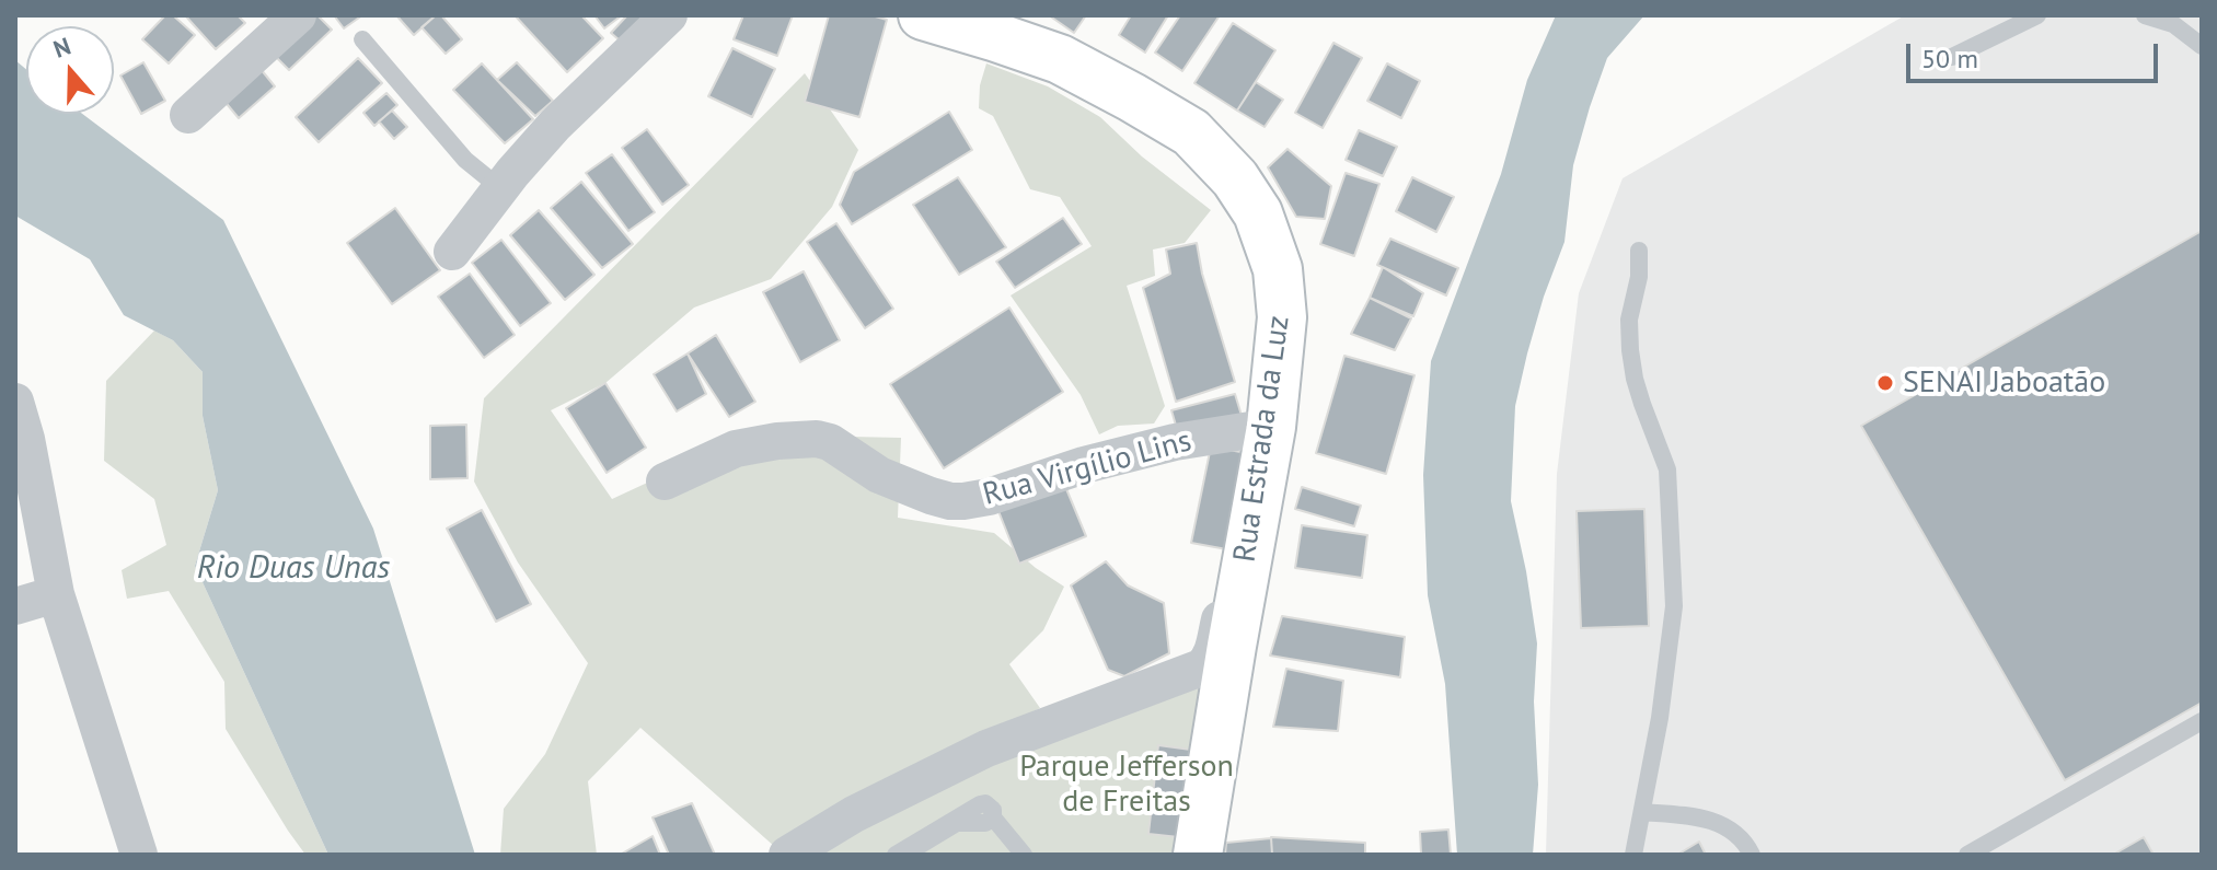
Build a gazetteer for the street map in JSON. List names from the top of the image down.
{
  "streets": {
    "main road": ["Rua Estrada da Luz"],
    "street": ["Rua Virgílio Lins"]
  },
  "crossings": [
    ["Rua Estrada da Luz", "Rua Virgílio Lins"]
  ],
  "water": ["Rio Duas Unas"],
  "parks": ["Parque Jefferson de Freitas"],
  "places": ["SENAI Jaboatão"],
  "scale_bar": "50 m",
  "north": "top"
}
